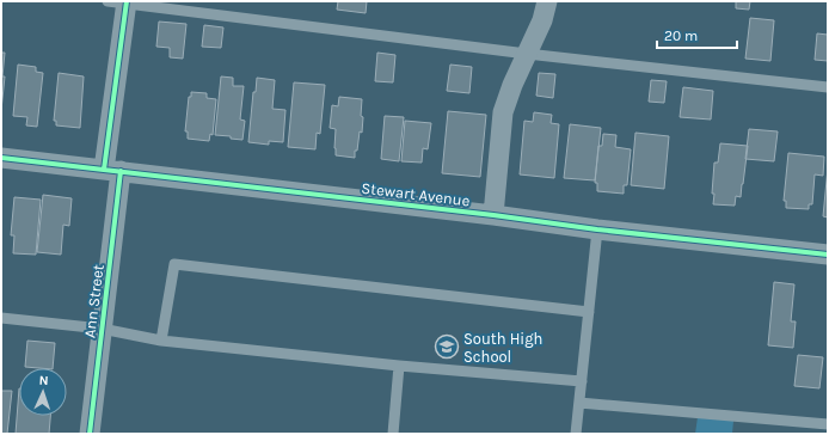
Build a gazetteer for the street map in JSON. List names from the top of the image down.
{
  "streets": {
    "street": ["Stewart Avenue", "Ann Street"]
  },
  "crossings": [
    ["Stewart Avenue", "Ann Street"]
  ],
  "places": {
    "school or university": ["South High School"]
  },
  "scale_bar": "20 m",
  "north": "top"
}
